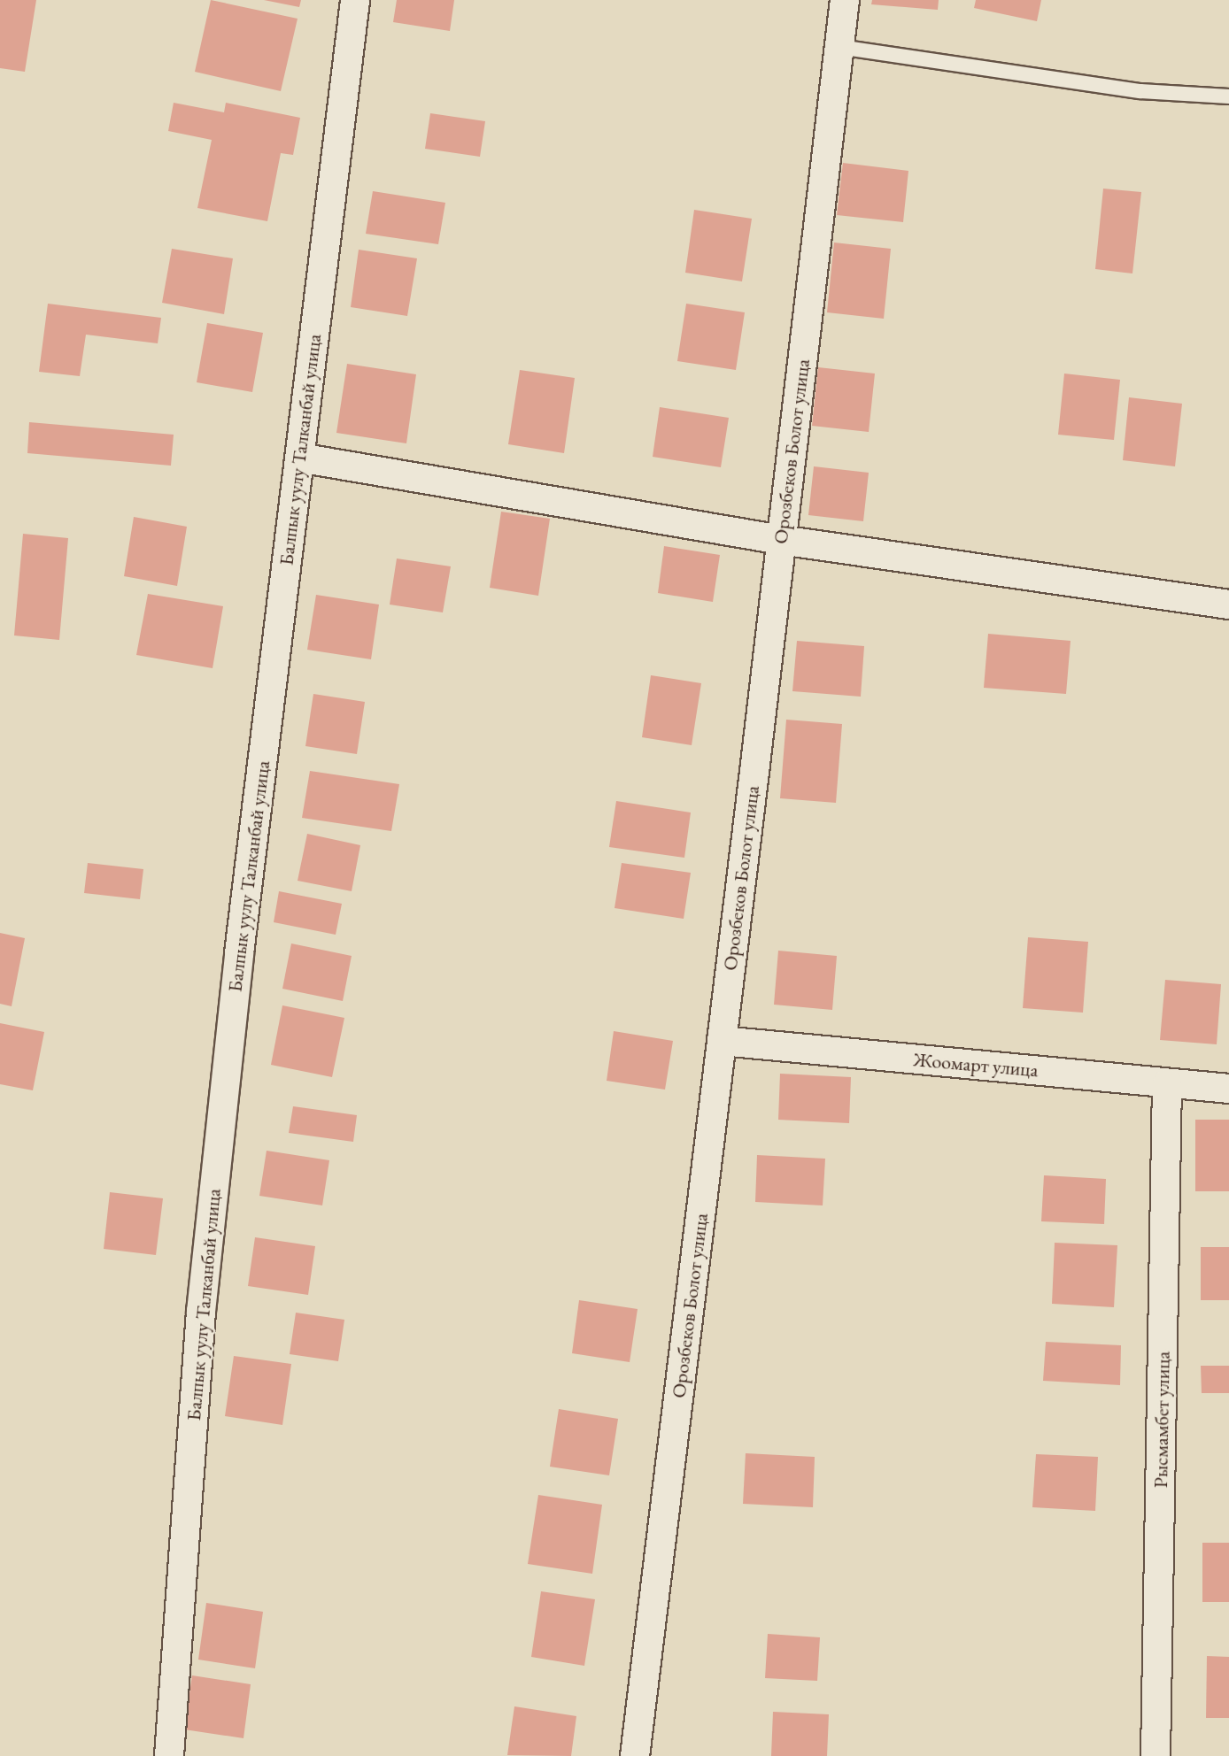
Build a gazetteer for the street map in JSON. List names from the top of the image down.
{
  "streets": {
    "street": [
      "Балпык уулу Талканбай улица",
      "Орозбеков Болот улица",
      "Жоомарт улица",
      "Рысмамбет улица"
    ]
  },
  "crossings": [
    ["Орозбеков Болот улица", "Жоомарт улица"],
    ["Жоомарт улица", "Рысмамбет улица"]
  ]
}
